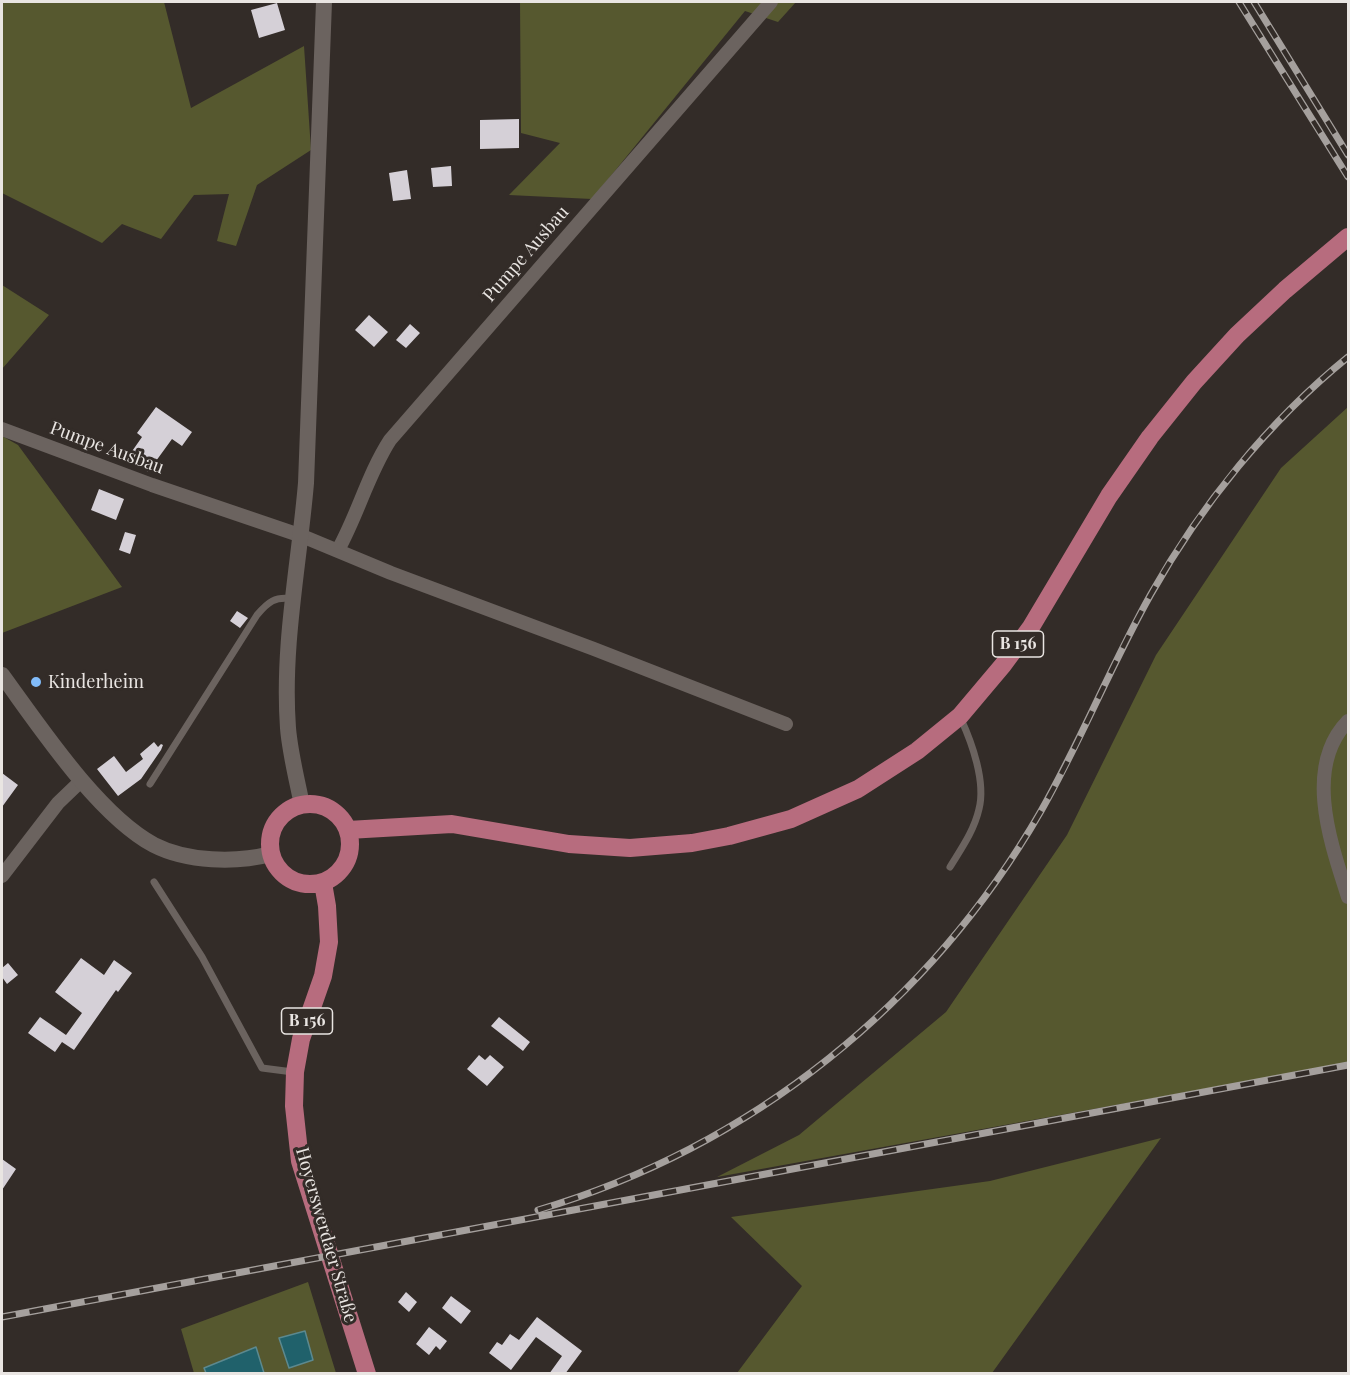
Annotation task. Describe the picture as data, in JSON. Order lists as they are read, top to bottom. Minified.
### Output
{"streets":{"main road":["B 156","Hoyerswerdaer Straße"],"street":["Pumpe Ausbau"]},"crossings":[["B 156","Hoyerswerdaer Straße"]],"places":["Kinderheim"]}
